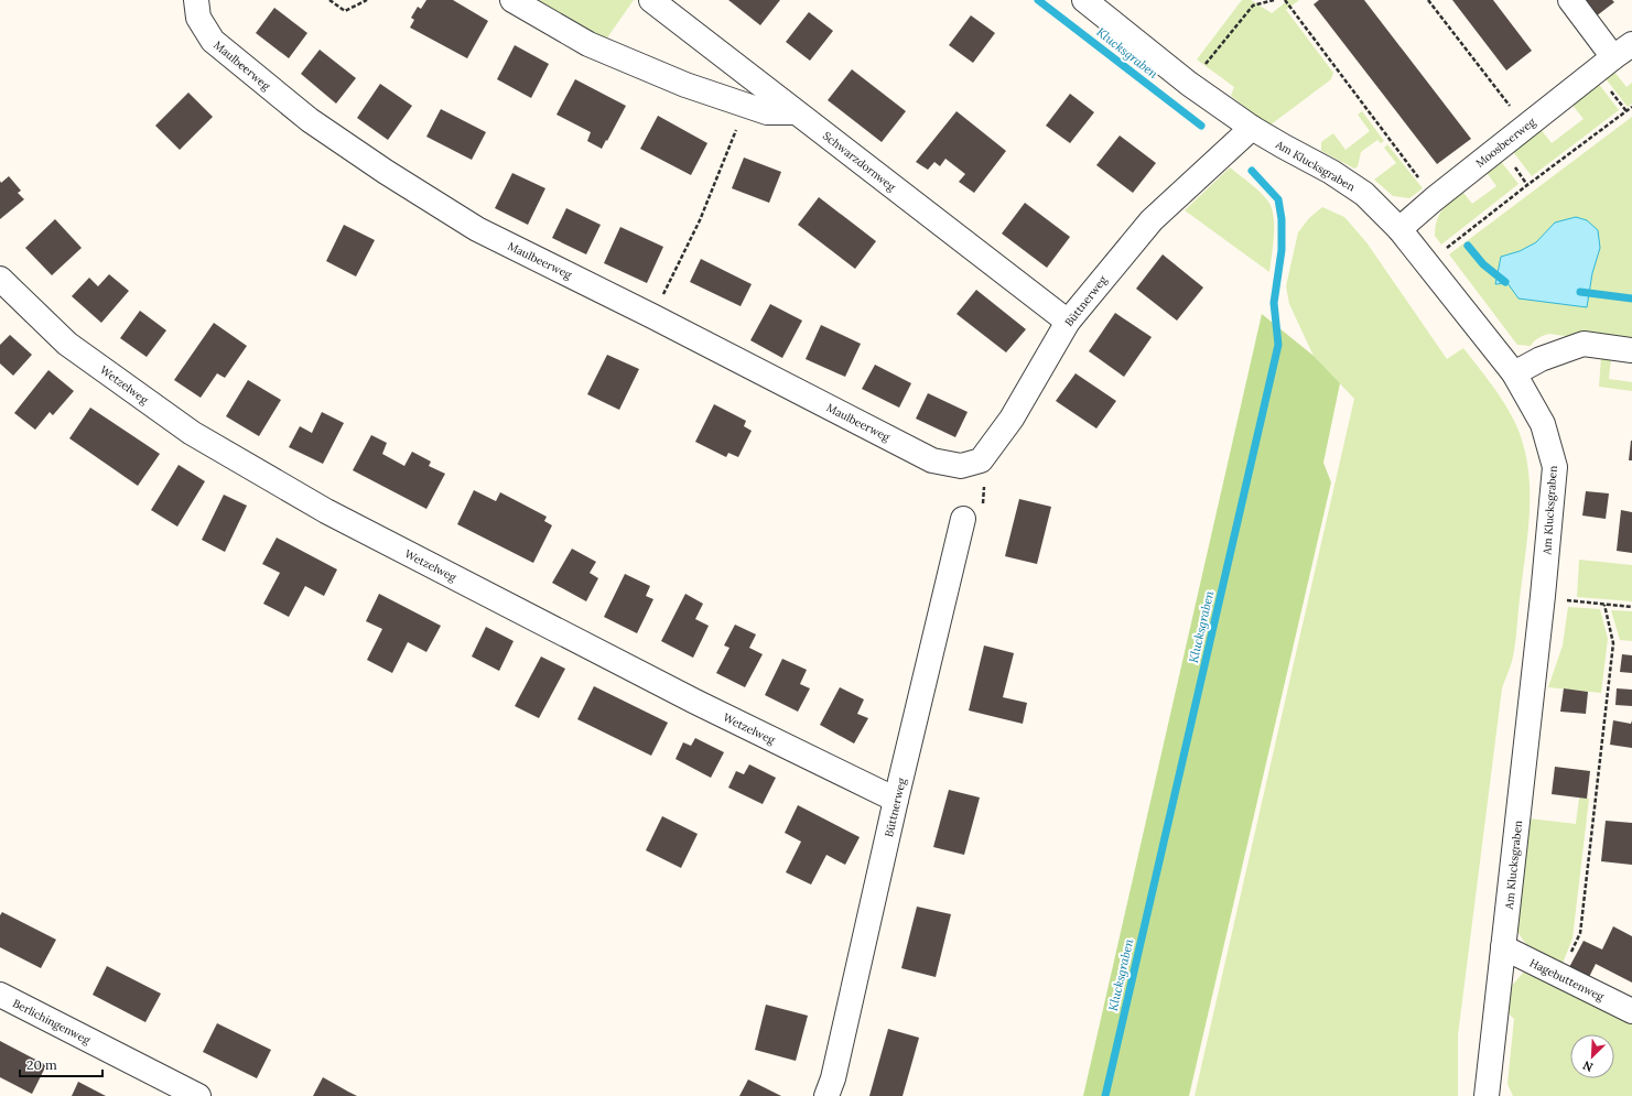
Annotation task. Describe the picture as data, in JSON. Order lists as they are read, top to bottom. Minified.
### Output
{"streets":{"street":["Maulbeerweg","Moosbeerweg","Schwarzdornweg","Am Klucksgraben","Büttnerweg","Wetzelweg","Hagebuttenweg","Berlichingenweg"]},"crossings":[["Maulbeerweg","Büttnerweg"],["Moosbeerweg","Am Klucksgraben"],["Schwarzdornweg","Büttnerweg"],["Am Klucksgraben","Büttnerweg"],["Am Klucksgraben","Hagebuttenweg"],["Büttnerweg","Wetzelweg"]],"water":["Klucksgraben"],"scale_bar":"20 m","north":"bottom left"}
